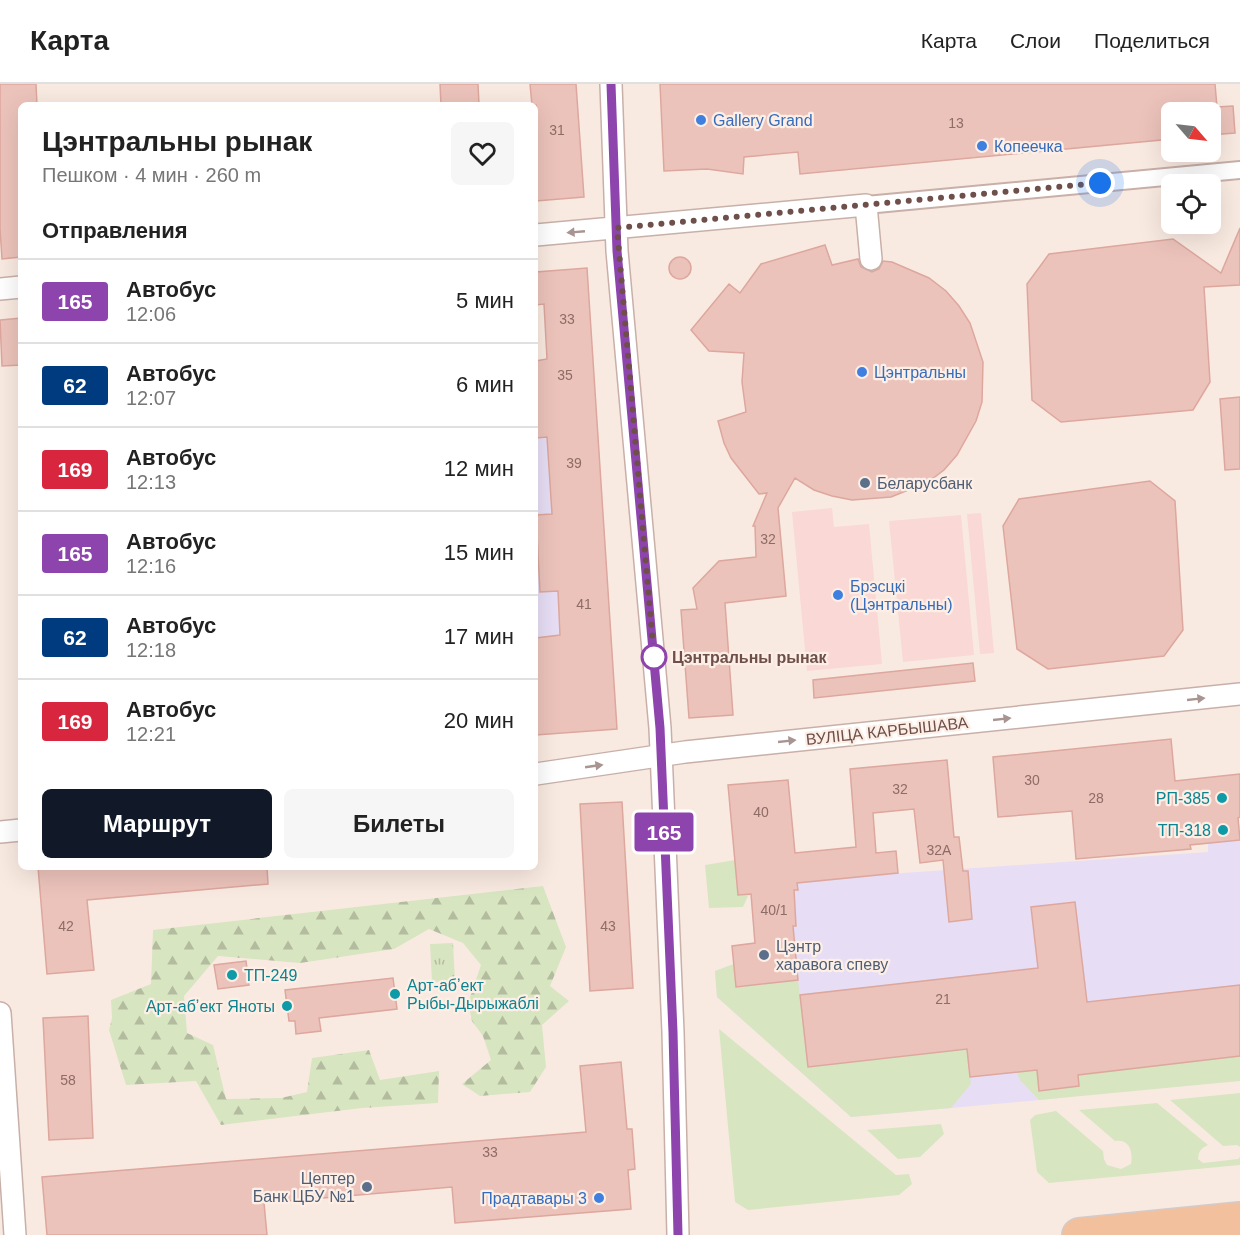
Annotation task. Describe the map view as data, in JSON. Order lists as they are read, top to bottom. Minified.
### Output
{"streets":{"street":["ВУЛІЦА КАРБЫШАВА"]},"one_way":["ВУЛІЦА КАРБЫШАВА"],"places":["Gallery Grand","Копеечка","Цэнтральны","Беларусбанк","Брэсцкі (Цэнтральны)","Цэнтральны рынак","РП-385","ТП-318","Цэнтр харавога спеву","ТП-249","Арт-абʼект Рыбы-Дырыжаблі","Арт-абʼект Яноты","Цептер Банк ЦБУ №1","Прадтавары 3"],"lines":["bus line 165"],"house_numbers":["13","31","33","35","39","32","41","30","32","28","40","32А","40/1","42","43","21","58","33"],"north":"bottom right","page":{"header":"Карта","nav":["Карта","Слои","Поделиться"],"on_map":"165","heading":[["Цэнтральны рынак","Пешком · 4 мин · 260 m"],"Отправления"],"list":[{"mark":"165","name":"Автобус","note":"12:06","value":"5 мин"},{"mark":"62","name":"Автобус","note":"12:07","value":"6 мин"},{"mark":"169","name":"Автобус","note":"12:13","value":"12 мин"},{"mark":"165","name":"Автобус","note":"12:16","value":"15 мин"},{"mark":"62","name":"Автобус","note":"12:18","value":"17 мин"},{"mark":"169","name":"Автобус","note":"12:21","value":"20 мин"}],"buttons":["Маршрут","Билеты"]}}
